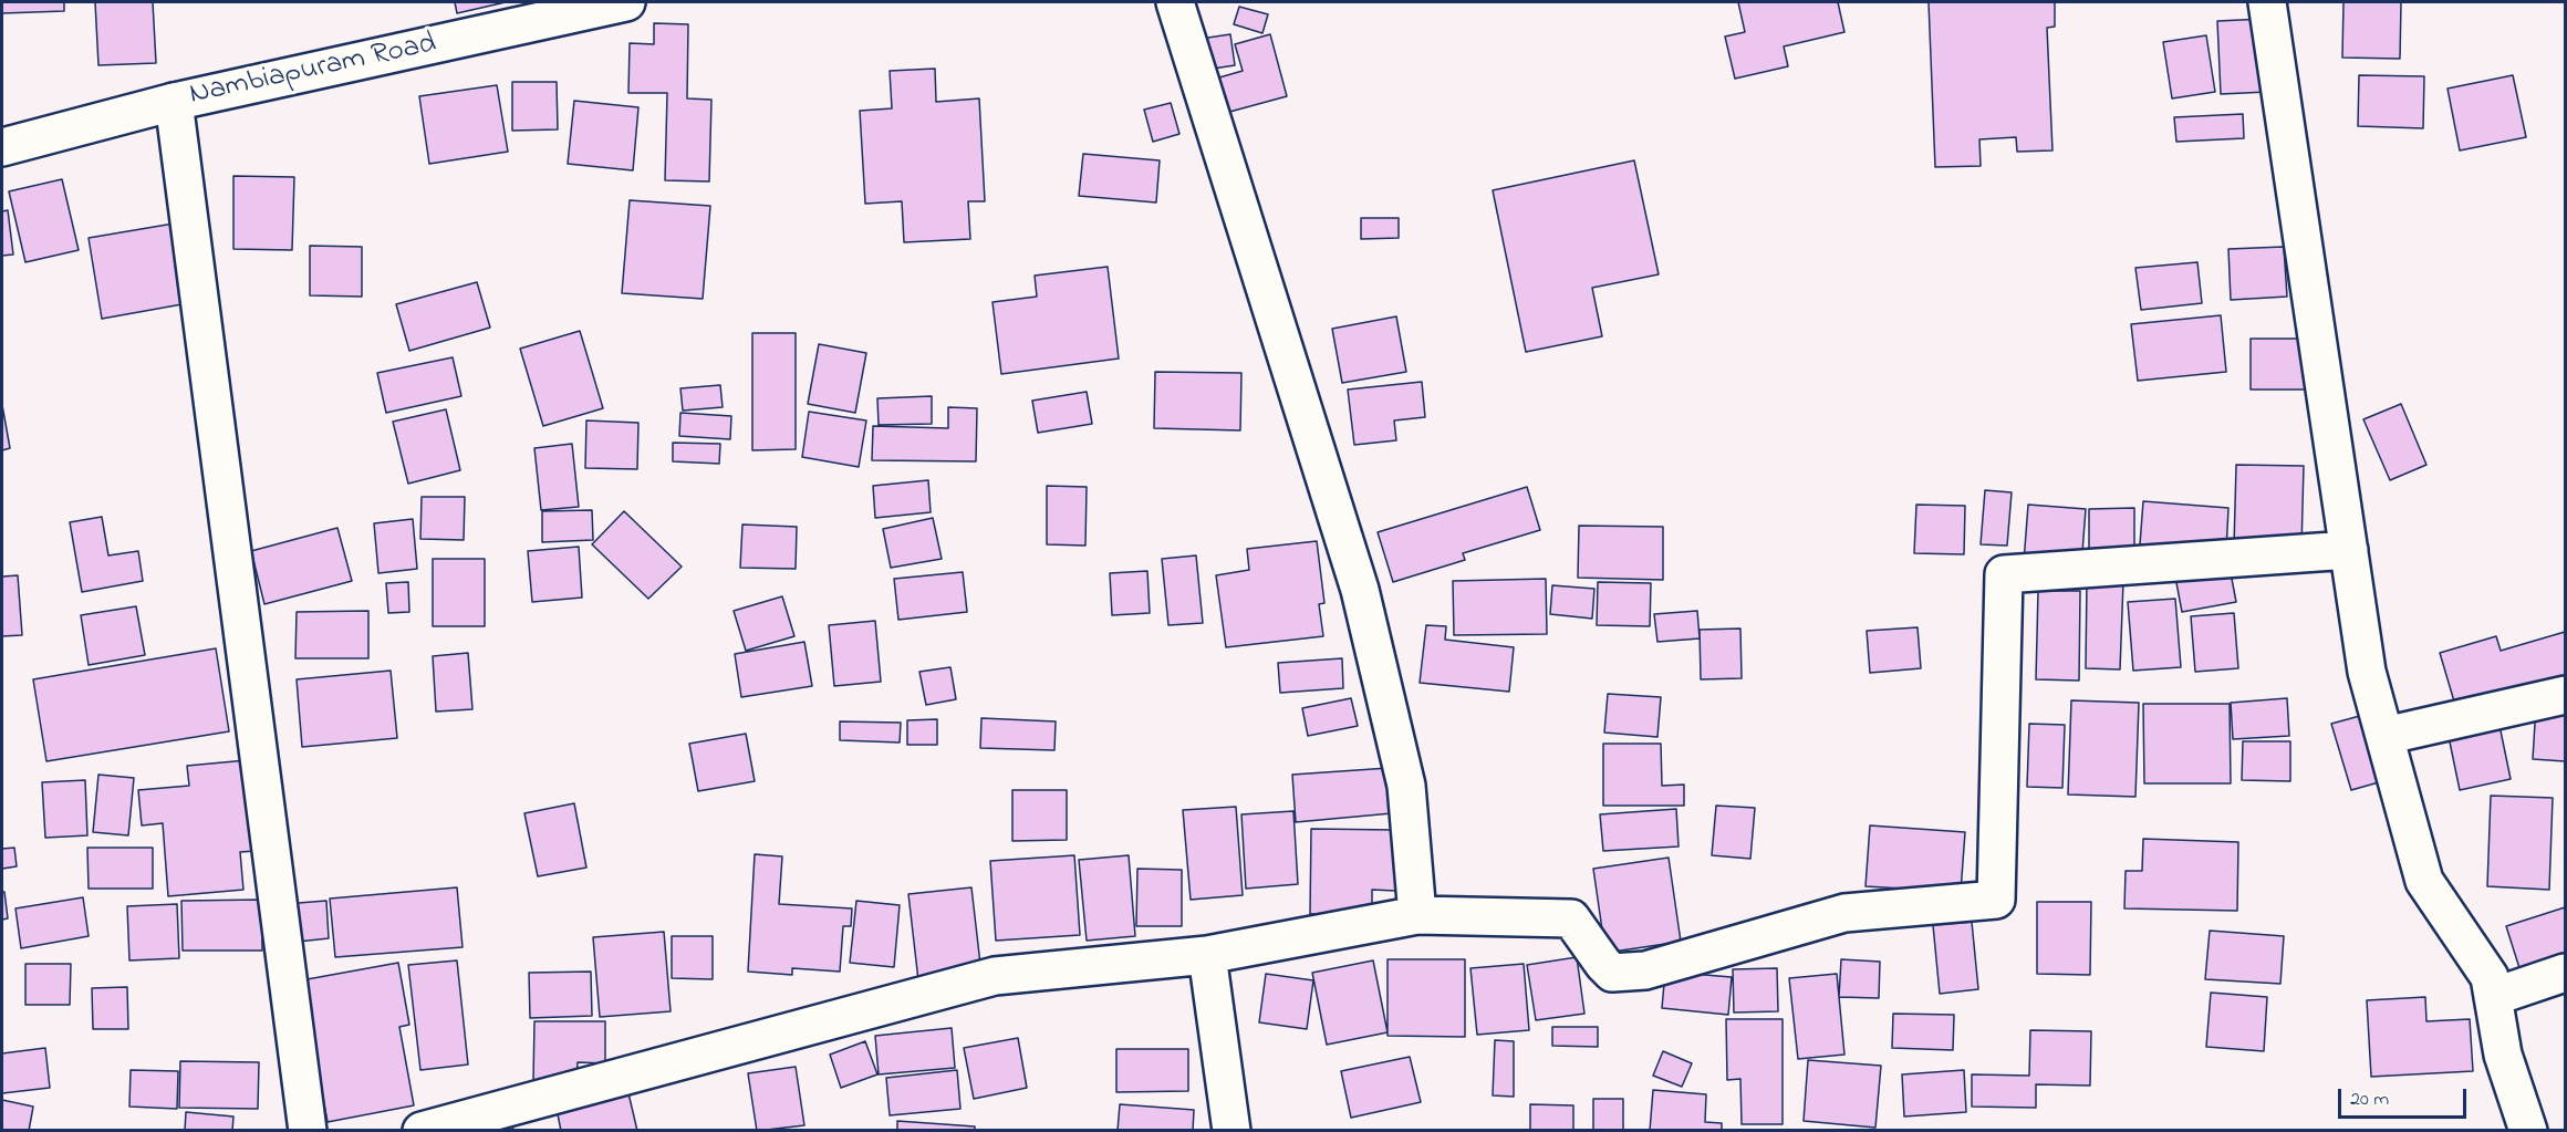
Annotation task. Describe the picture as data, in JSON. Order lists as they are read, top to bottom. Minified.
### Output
{"streets":{"street":["Nambiapuram Road"]},"scale_bar":"20 m"}
